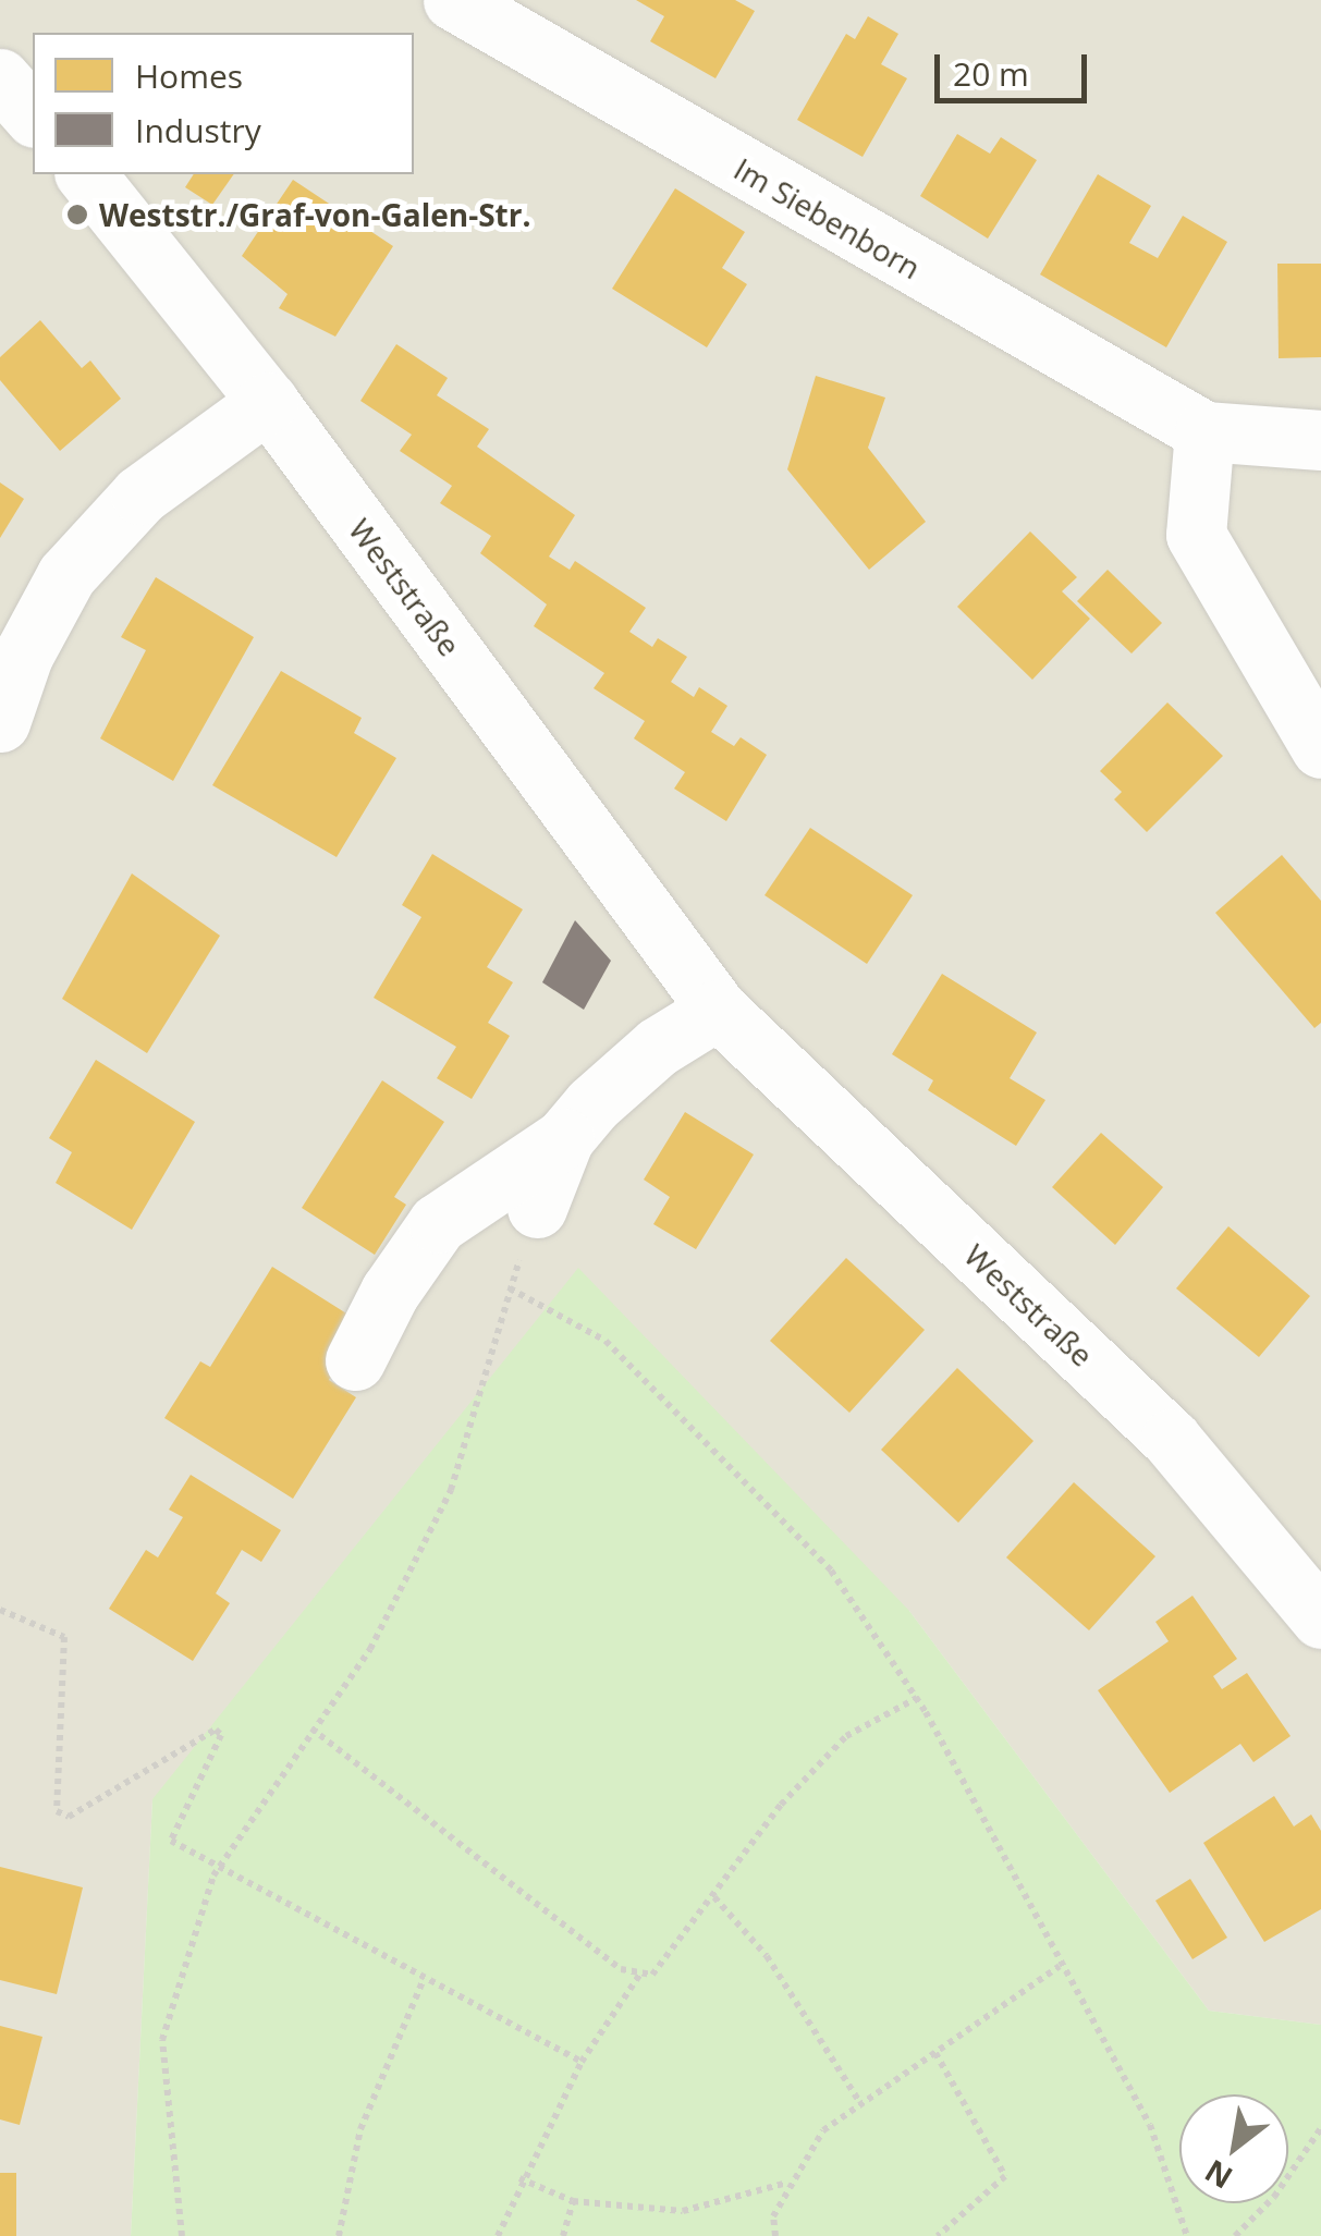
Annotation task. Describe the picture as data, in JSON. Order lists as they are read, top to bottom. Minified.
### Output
{"streets":{"street":["Im Siebenborn","Weststraße"]},"places":["Weststr./Graf-von-Galen-Str."],"legend":["Homes","Industry"],"scale_bar":"20 m","north":"bottom left"}
